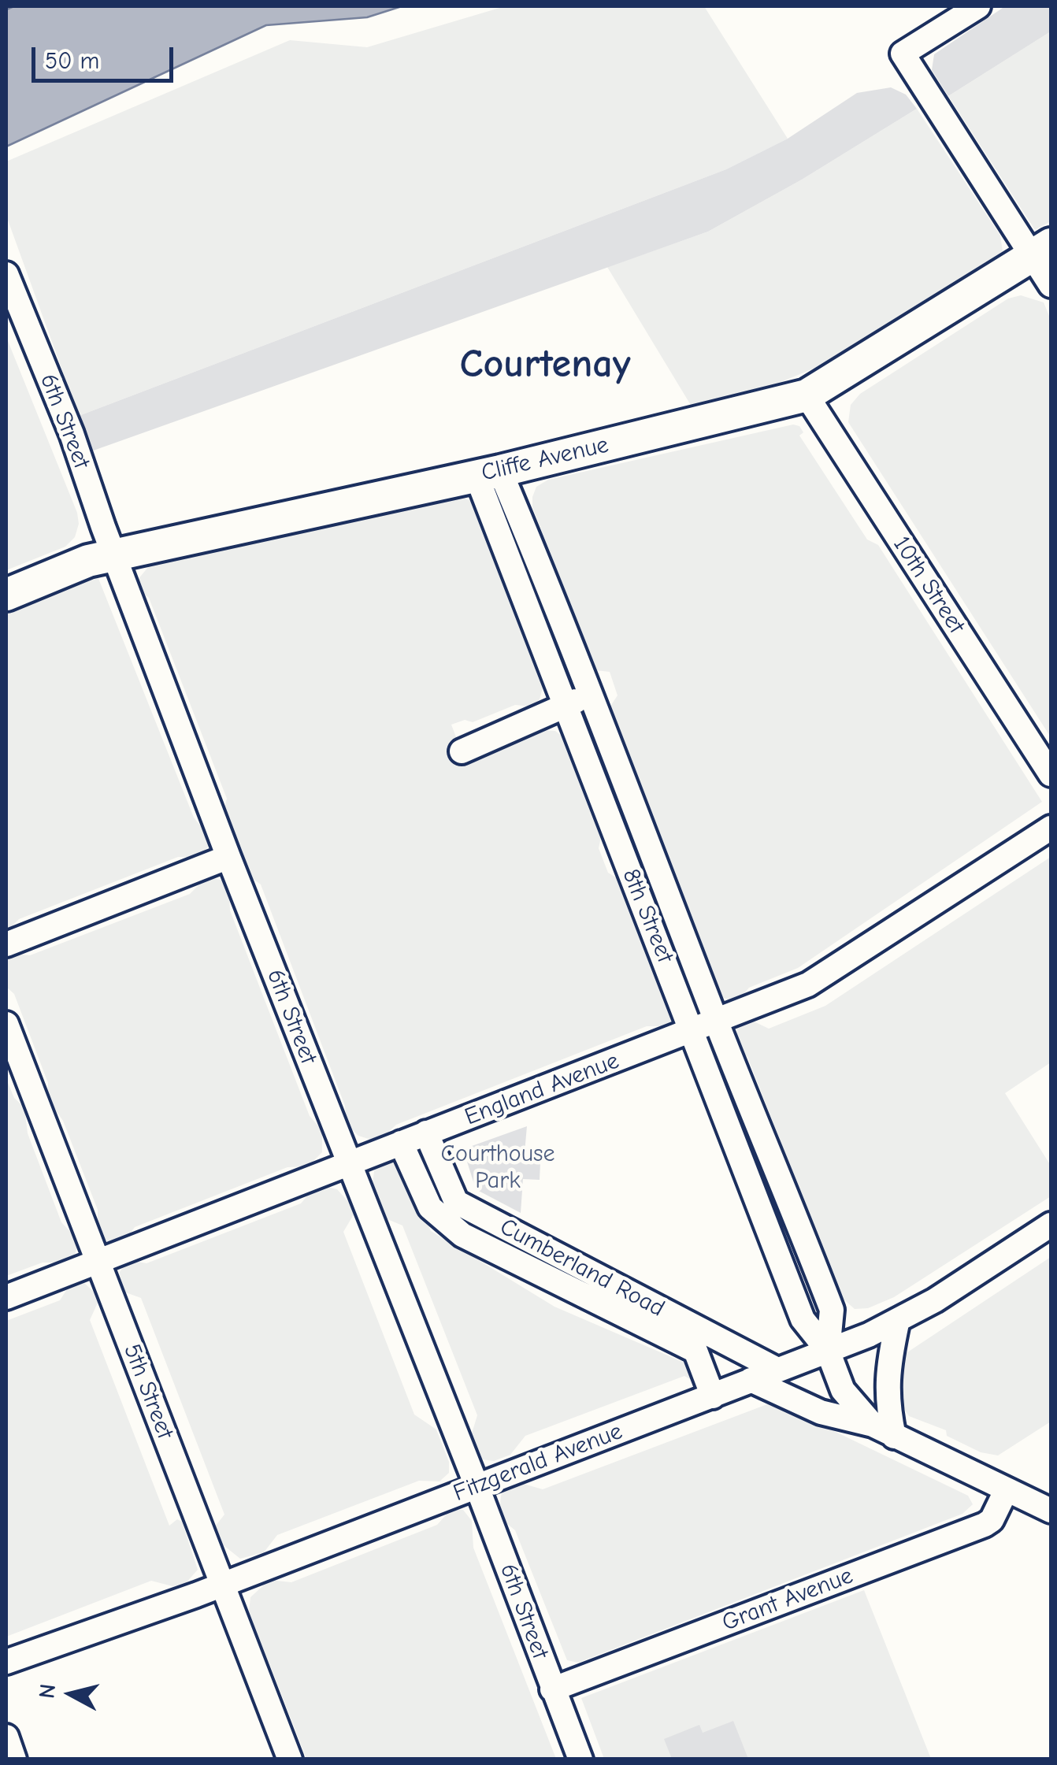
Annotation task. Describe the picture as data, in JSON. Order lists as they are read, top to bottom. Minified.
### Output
{"streets":{"main road":["Cliffe Avenue"],"street":["6th Street","10th Street","8th Street","England Avenue","Cumberland Road","5th Street","Fitzgerald Avenue","Grant Avenue"]},"crossings":[["6th Street","Cliffe Avenue"],["6th Street","England Avenue"],["6th Street","Fitzgerald Avenue"],["6th Street","Grant Avenue"],["Cliffe Avenue","10th Street"],["Cliffe Avenue","8th Street"],["8th Street","England Avenue"],["8th Street","Fitzgerald Avenue"],["England Avenue","Cumberland Road"],["England Avenue","5th Street"],["Cumberland Road","Fitzgerald Avenue"],["5th Street","Fitzgerald Avenue"]],"districts":["Courtenay"],"parks":["Courthouse Park"],"scale_bar":"50 m","north":"left"}
